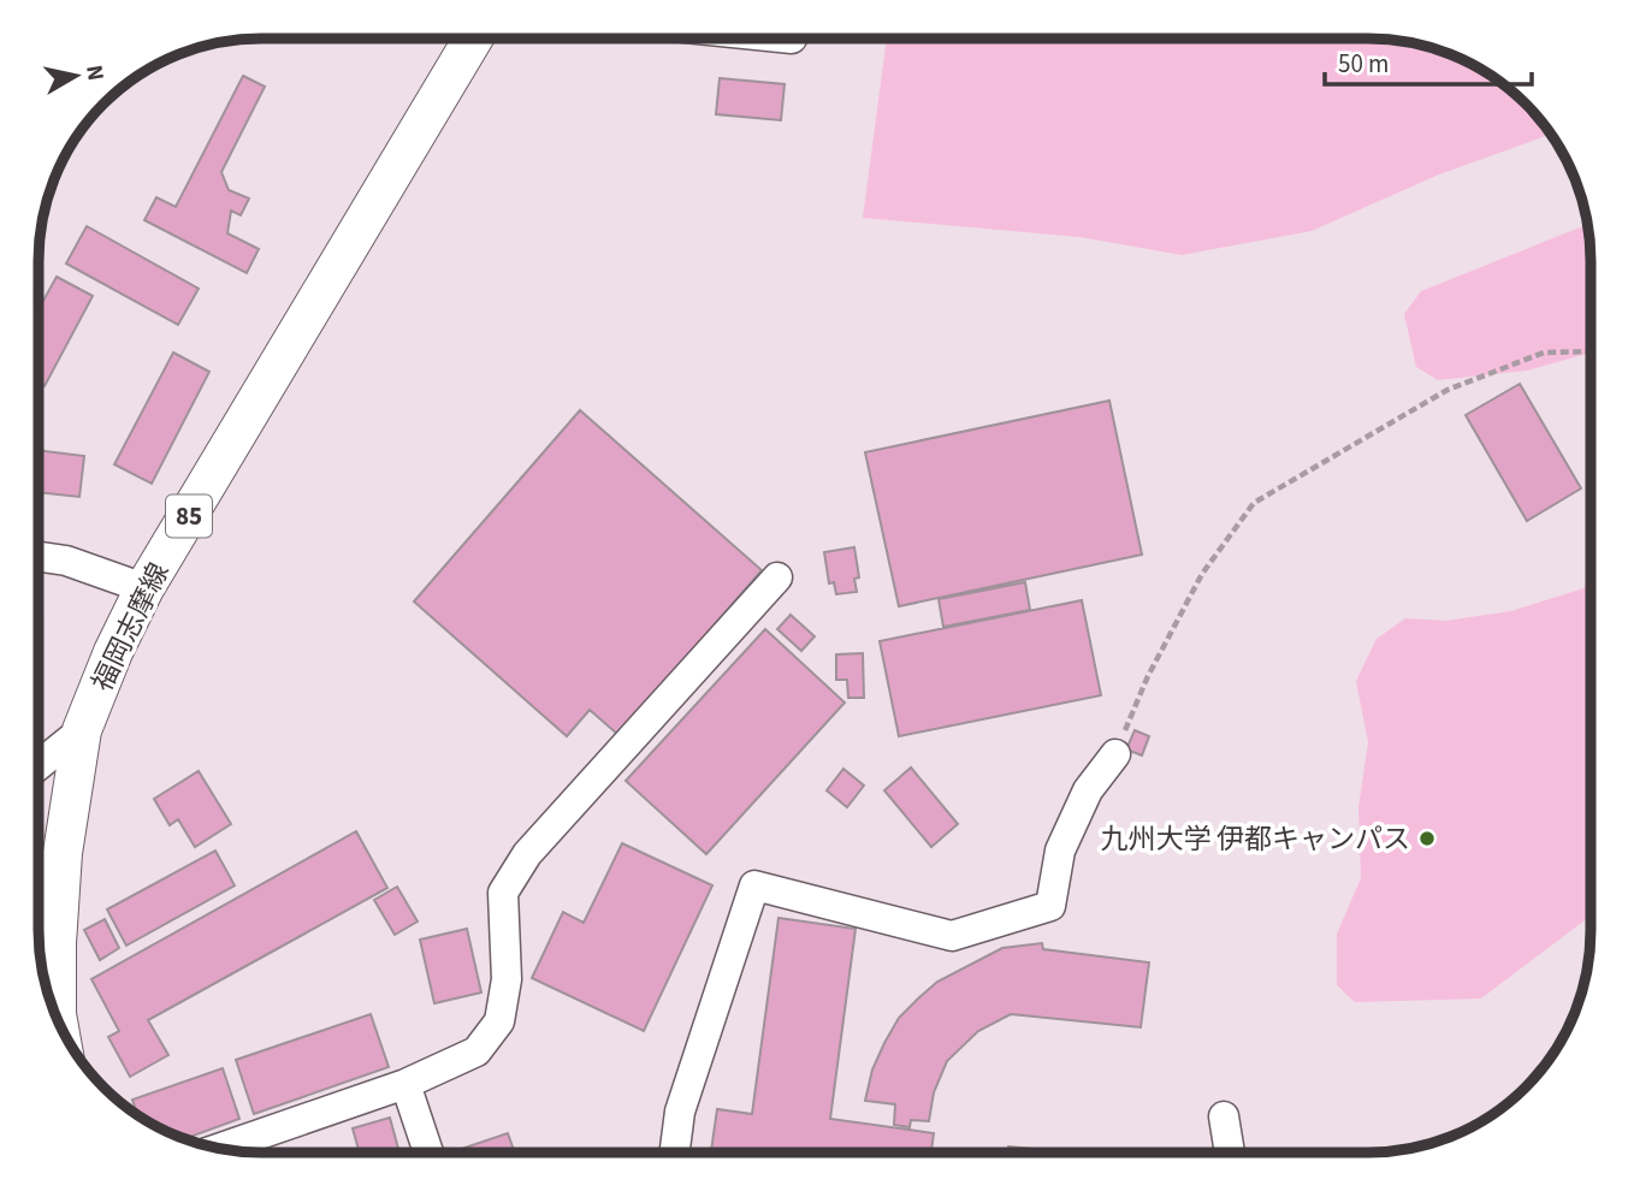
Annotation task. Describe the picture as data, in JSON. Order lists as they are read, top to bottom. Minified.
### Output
{"streets":{"main road":["85","福岡志摩線"]},"places":["九州大学 伊都キャンパス"],"scale_bar":"50 m","north":"right"}
